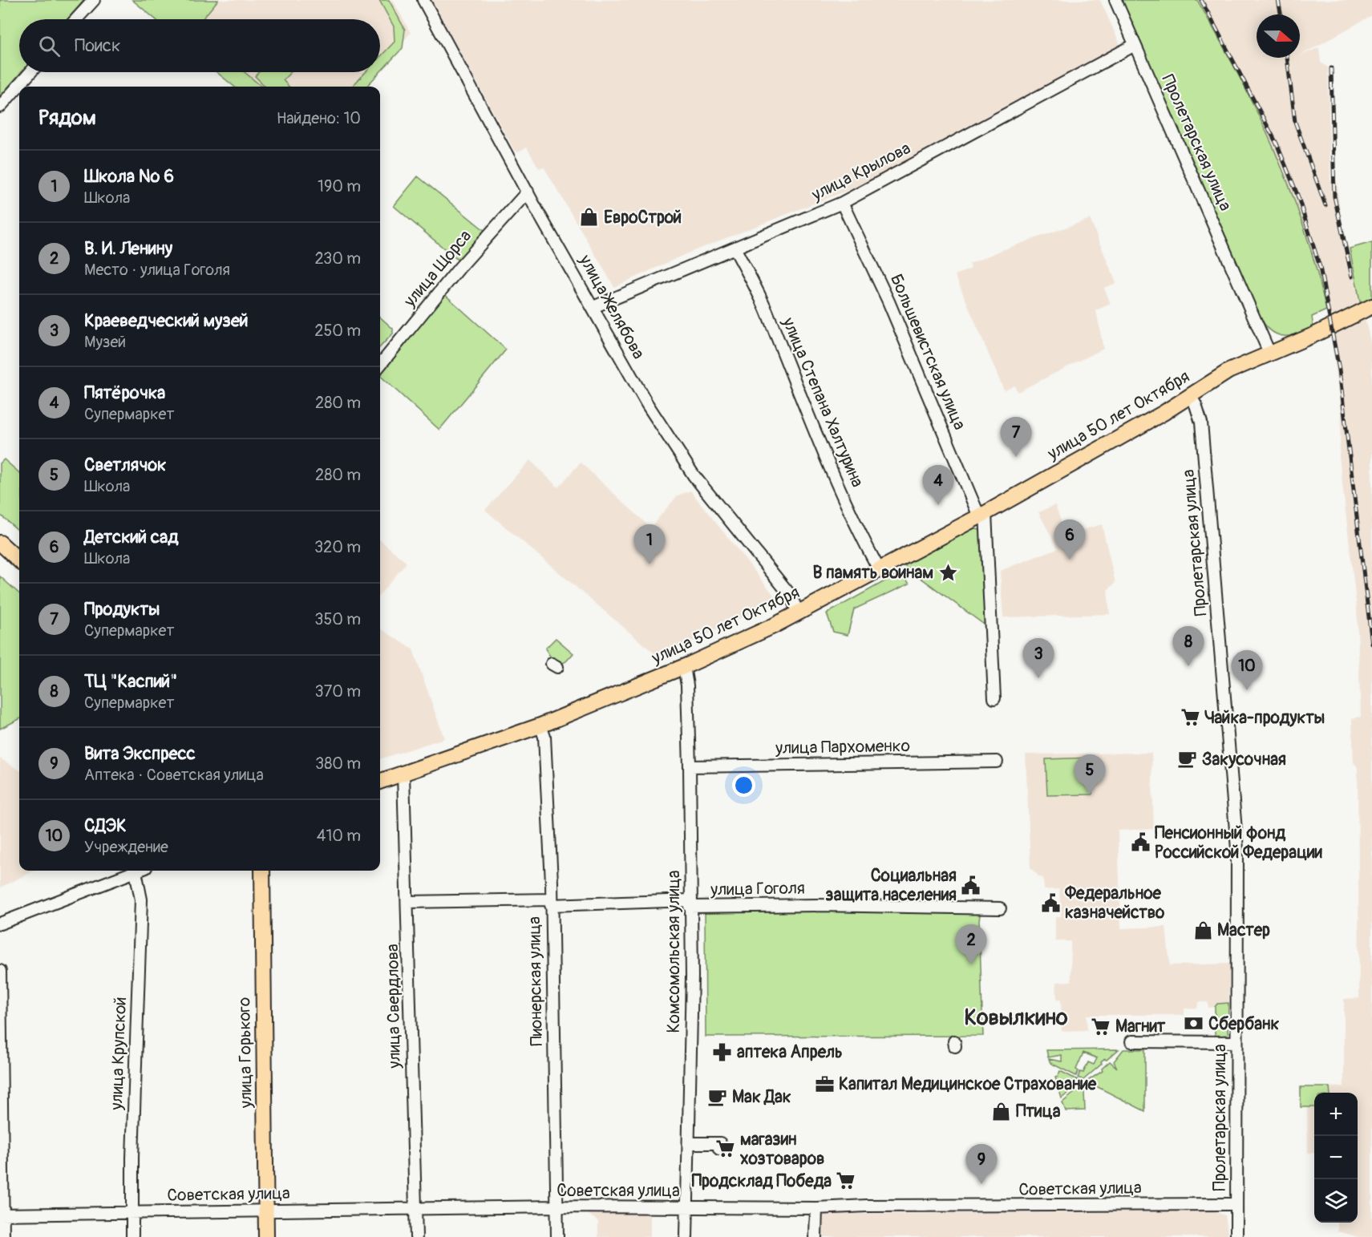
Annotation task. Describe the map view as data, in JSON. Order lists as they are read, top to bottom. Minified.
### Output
{"streets":{"main road":["улица 50 лет Октября","улица Горького"],"street":["Пролетарская улица","улица Крылова","улица Щорса","улица Желябова","Большевистская улица","улица Степана Халтурина","улица Пархоменко","улица Гоголя","Комсомольская улица","Пионерская улица","улица Свердлова","улица Крупской","Советская улица"]},"crossings":[["Пролетарская улица","улица Крылова"],["Пролетарская улица","улица 50 лет Октября"],["Пролетарская улица","Советская улица"],["улица Крылова","улица Желябова"],["улица Крылова","Большевистская улица"],["улица Крылова","улица Степана Халтурина"],["улица Щорса","улица Желябова"],["улица Желябова","улица 50 лет Октября"],["Большевистская улица","улица 50 лет Октября"],["улица Степана Халтурина","улица 50 лет Октября"],["улица 50 лет Октября","Комсомольская улица"],["улица 50 лет Октября","Пионерская улица"],["улица 50 лет Октября","улица Свердлова"],["улица Пархоменко","Комсомольская улица"],["улица Гоголя","Комсомольская улица"],["улица Гоголя","Пионерская улица"],["улица Гоголя","улица Свердлова"],["Комсомольская улица","Советская улица"],["Пионерская улица","Советская улица"],["улица Свердлова","Советская улица"],["улица Горького","Советская улица"],["улица Крупской","Советская улица"]],"districts":["Ковылкино"],"places":{"shop":["ЕвроСтрой","Мастер","Птица"],"place":["В память воинам"],"supermarket":["Чайка-продукты","Магнит","магазин хозтоваров","Продсклад Победа"],"cafe":["Закусочная","Мак Дак"],"public building":["Пенсионный фонд Российской Федерации","Социальная защита населения","Федеральное казначейство"],"bank":["Сбербанк"],"pharmacy":["аптека Апрель"],"office":["Капитал Медицинское Страхование"]},"north":"right","page":{"search":"Поиск","heading":["Рядом","Найдено: 10"],"list":[{"mark":"1","name":"Школа № 6","note":"Школа","value":"190 m"},{"mark":"2","name":"В. И. Ленину","note":"Место · улица Гоголя","value":"230 m"},{"mark":"3","name":"Краеведческий музей","note":"Музей","value":"250 m"},{"mark":"4","name":"Пятёрочка","note":"Супермаркет","value":"280 m"},{"mark":"5","name":"Светлячок","note":"Школа","value":"280 m"},{"mark":"6","name":"Детский сад","note":"Школа","value":"320 m"},{"mark":"7","name":"Продукты","note":"Супермаркет","value":"350 m"},{"mark":"8","name":"ТЦ \"Каспий\"","note":"Супермаркет","value":"370 m"},{"mark":"9","name":"Вита Экспресс","note":"Аптека · Советская улица","value":"380 m"},{"mark":"10","name":"СДЭК","note":"Учреждение","value":"410 m"}],"pins":["7","4","6","1","8","3","10","5","2","9"],"map_buttons":["+","−"]}}
